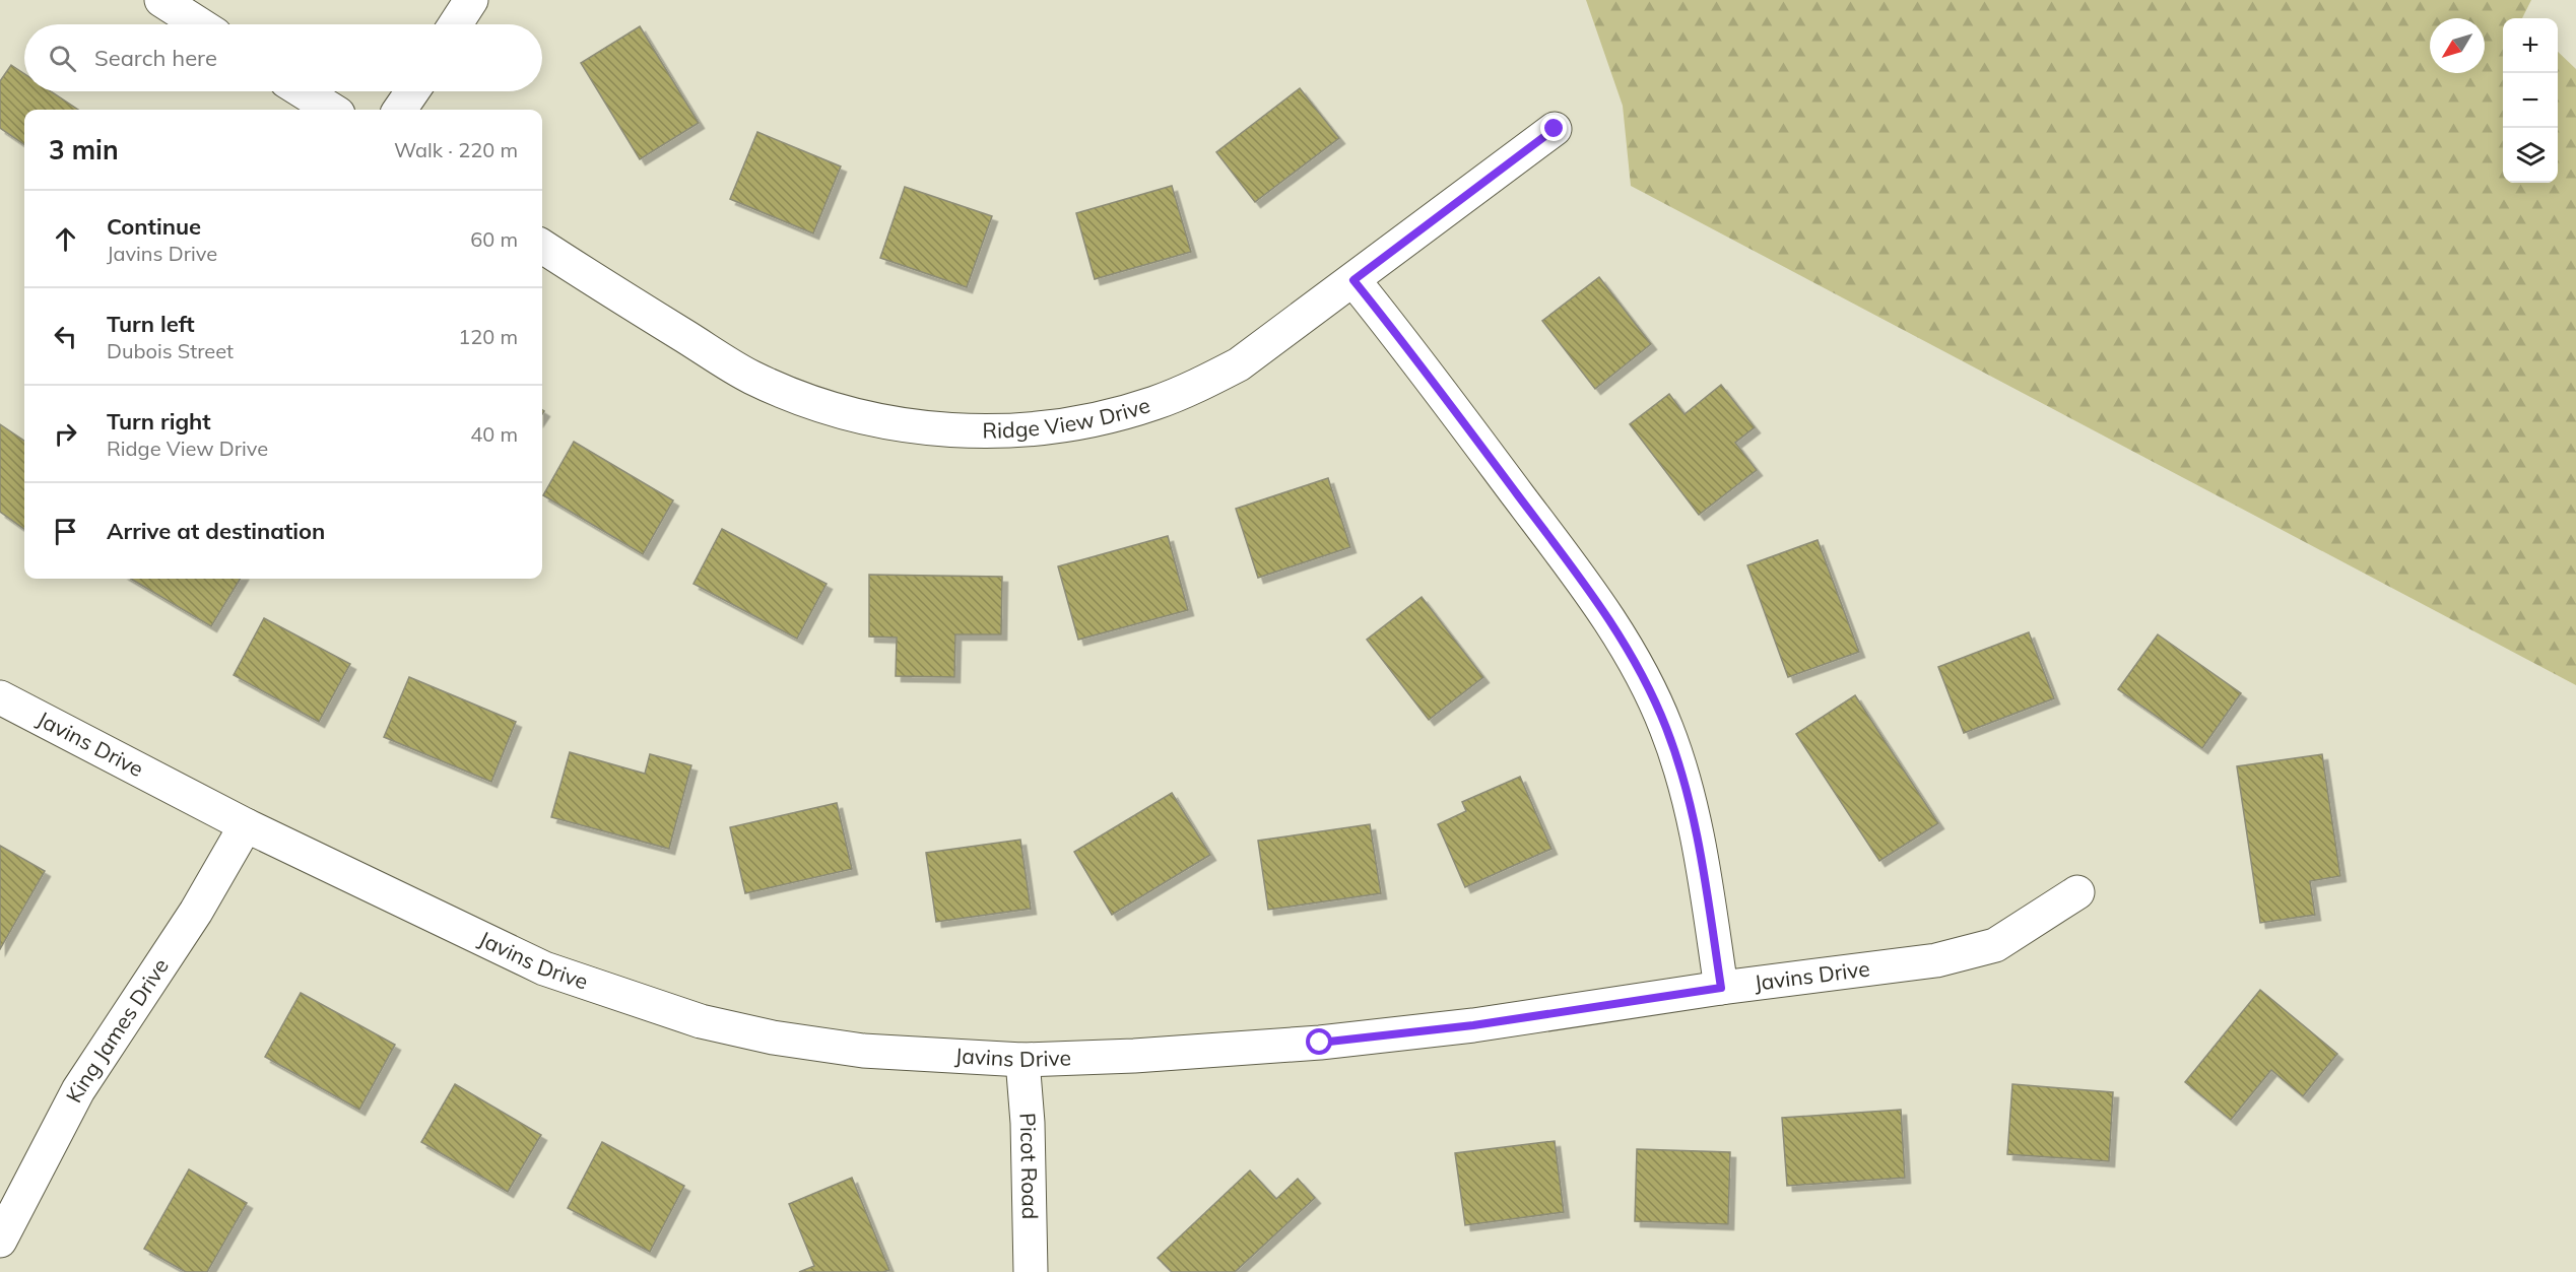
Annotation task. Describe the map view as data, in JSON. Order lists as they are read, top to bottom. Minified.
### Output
{"streets":{"street":["Ridge View Drive","Javins Drive","King James Drive","Picot Road"]},"crossings":[["Javins Drive","King James Drive"],["Javins Drive","Picot Road"]],"north":"bottom left","page":{"map_buttons":["+","−"],"search":"Search here","heading":["3 min","Walk · 220 m"],"list":[["Continue","Javins Drive","60 m"],["Turn left","Dubois Street","120 m"],["Turn right","Ridge View Drive","40 m"],"Arrive at destination"]}}
